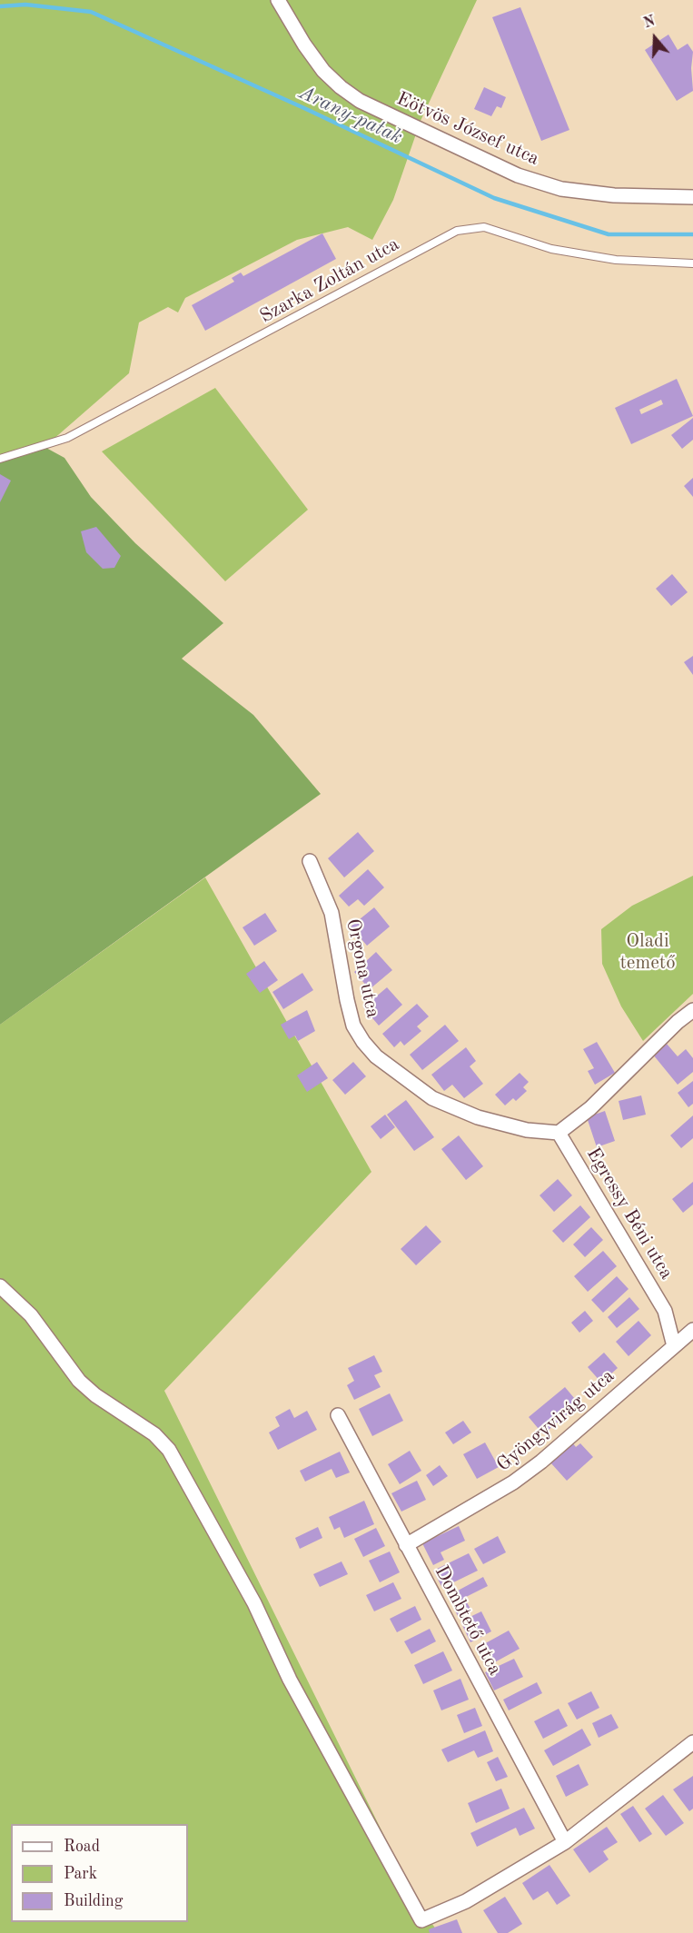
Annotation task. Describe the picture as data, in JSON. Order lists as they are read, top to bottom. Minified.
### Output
{"streets":{"street":["Eötvös József utca","Orgona utca","Egressy Béni utca","Gyöngyvirág utca","Dombtető utca"],"lane":["Szarka Zoltán utca"]},"crossings":[["Orgona utca","Egressy Béni utca"],["Egressy Béni utca","Gyöngyvirág utca"],["Gyöngyvirág utca","Dombtető utca"]],"water":["Arany-patak"],"parks":["Oladi temető"],"legend":["Road","Park","Building"],"north":"top"}
